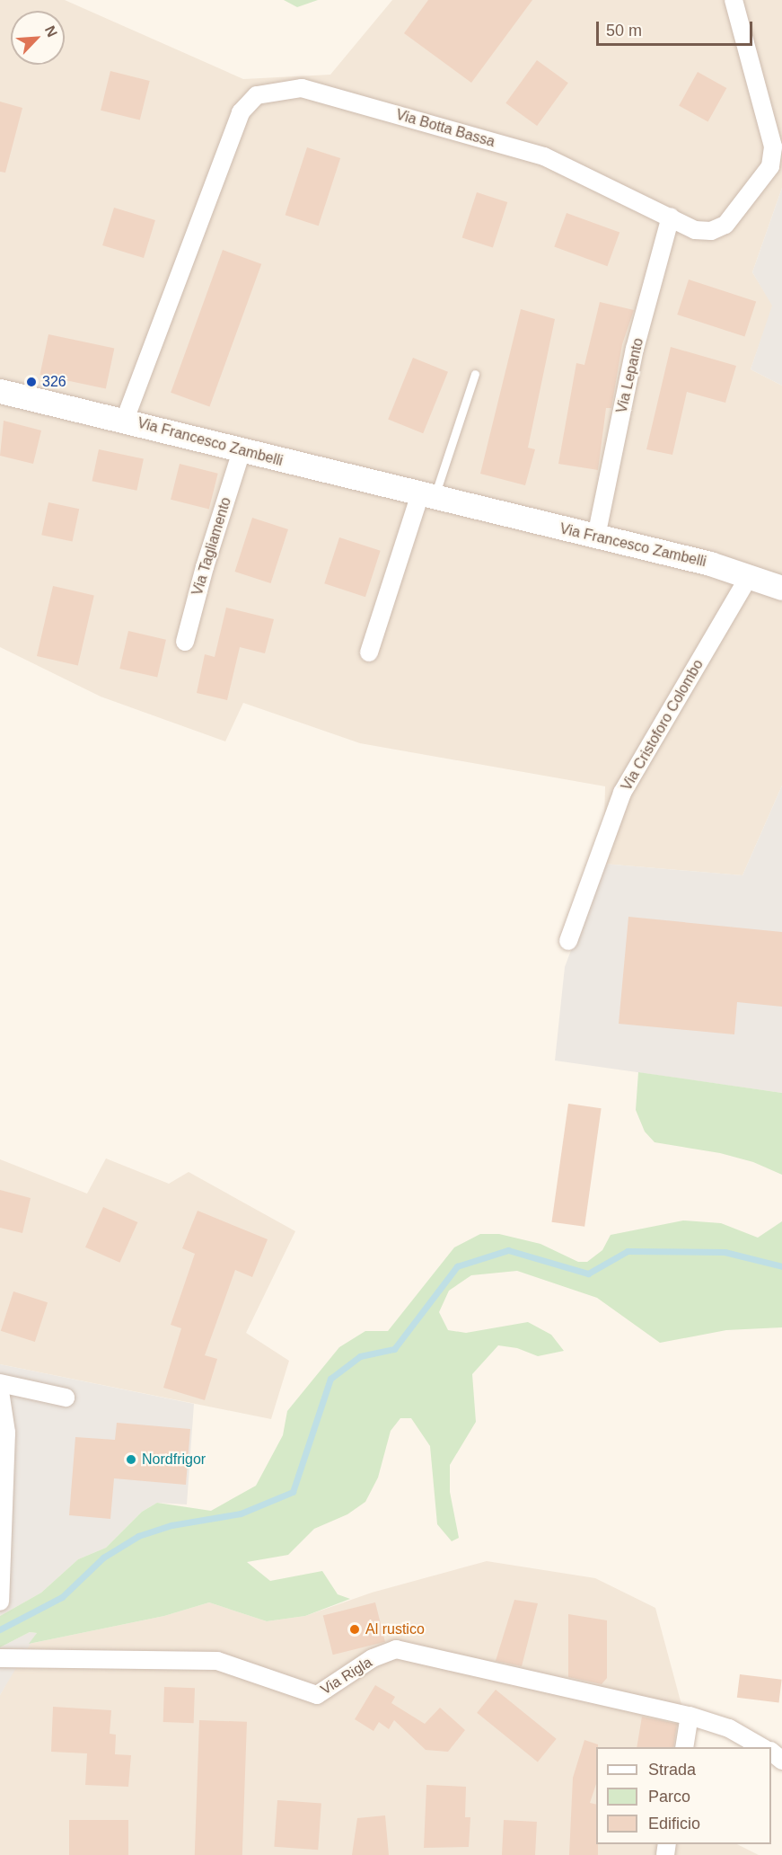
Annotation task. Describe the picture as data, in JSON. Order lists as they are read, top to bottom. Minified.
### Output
{"streets":{"main road":["Via Francesco Zambelli"],"street":["Via Botta Bassa","Via Lepanto","Via Tagliamento","Via Cristoforo Colombo","Via Rigla"]},"crossings":[["Via Botta Bassa","Via Lepanto"],["Via Botta Bassa","Via Francesco Zambelli"],["Via Lepanto","Via Francesco Zambelli"],["Via Francesco Zambelli","Via Tagliamento"],["Via Francesco Zambelli","Via Cristoforo Colombo"]],"places":["326","Nordfrigor","Al rustico"],"legend":["Strada","Parco","Edificio"],"scale_bar":"50 m","north":"top right"}
